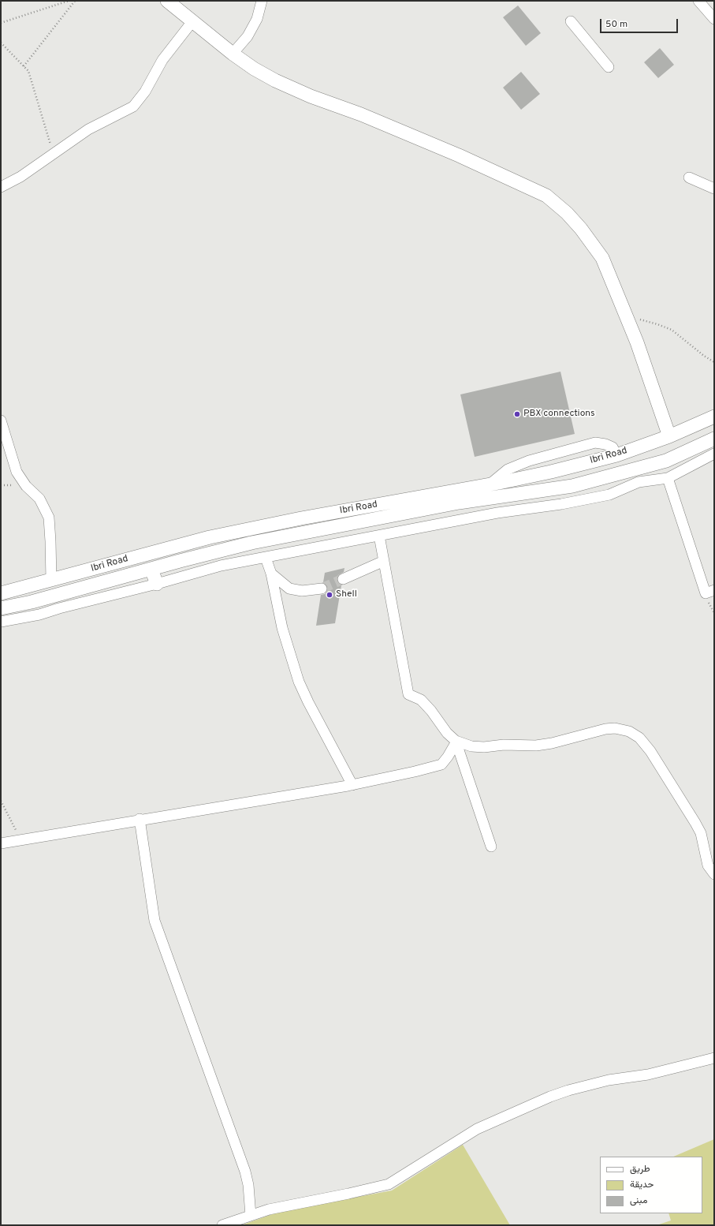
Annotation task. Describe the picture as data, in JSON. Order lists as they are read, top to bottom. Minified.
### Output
{"streets":{"main road":["Ibri Road"]},"places":["PBX connections","Shell"],"legend":["طريق","حديقة","مبنى"],"scale_bar":"50 m"}
